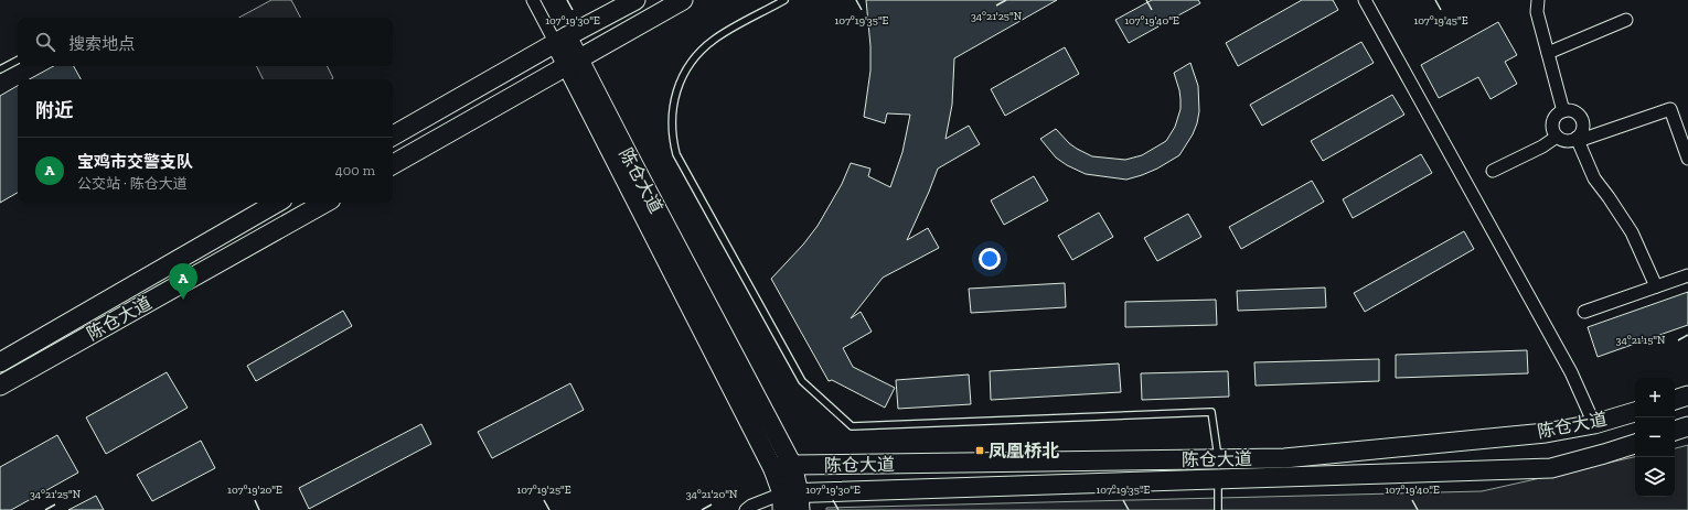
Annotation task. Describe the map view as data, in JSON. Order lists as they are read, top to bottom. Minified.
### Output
{"streets":{"main road":["陈仓大道"]},"places":{"transit":["凤凰桥北"]},"page":{"search":"搜索地点","heading":"附近","list":[{"mark":"A","name":"宝鸡市交警支队","note":"公交站 · 陈仓大道","value":"400 m"}],"pins":"A","map_buttons":["+","−"]},"coordinates":["34°21'25\"N","107°19'30\"E","107°19'35\"E","107°19'40\"E","107°19'45\"E","34°21'15\"N","107°19'20\"E","107°19'25\"E","34°21'20\"N"]}
